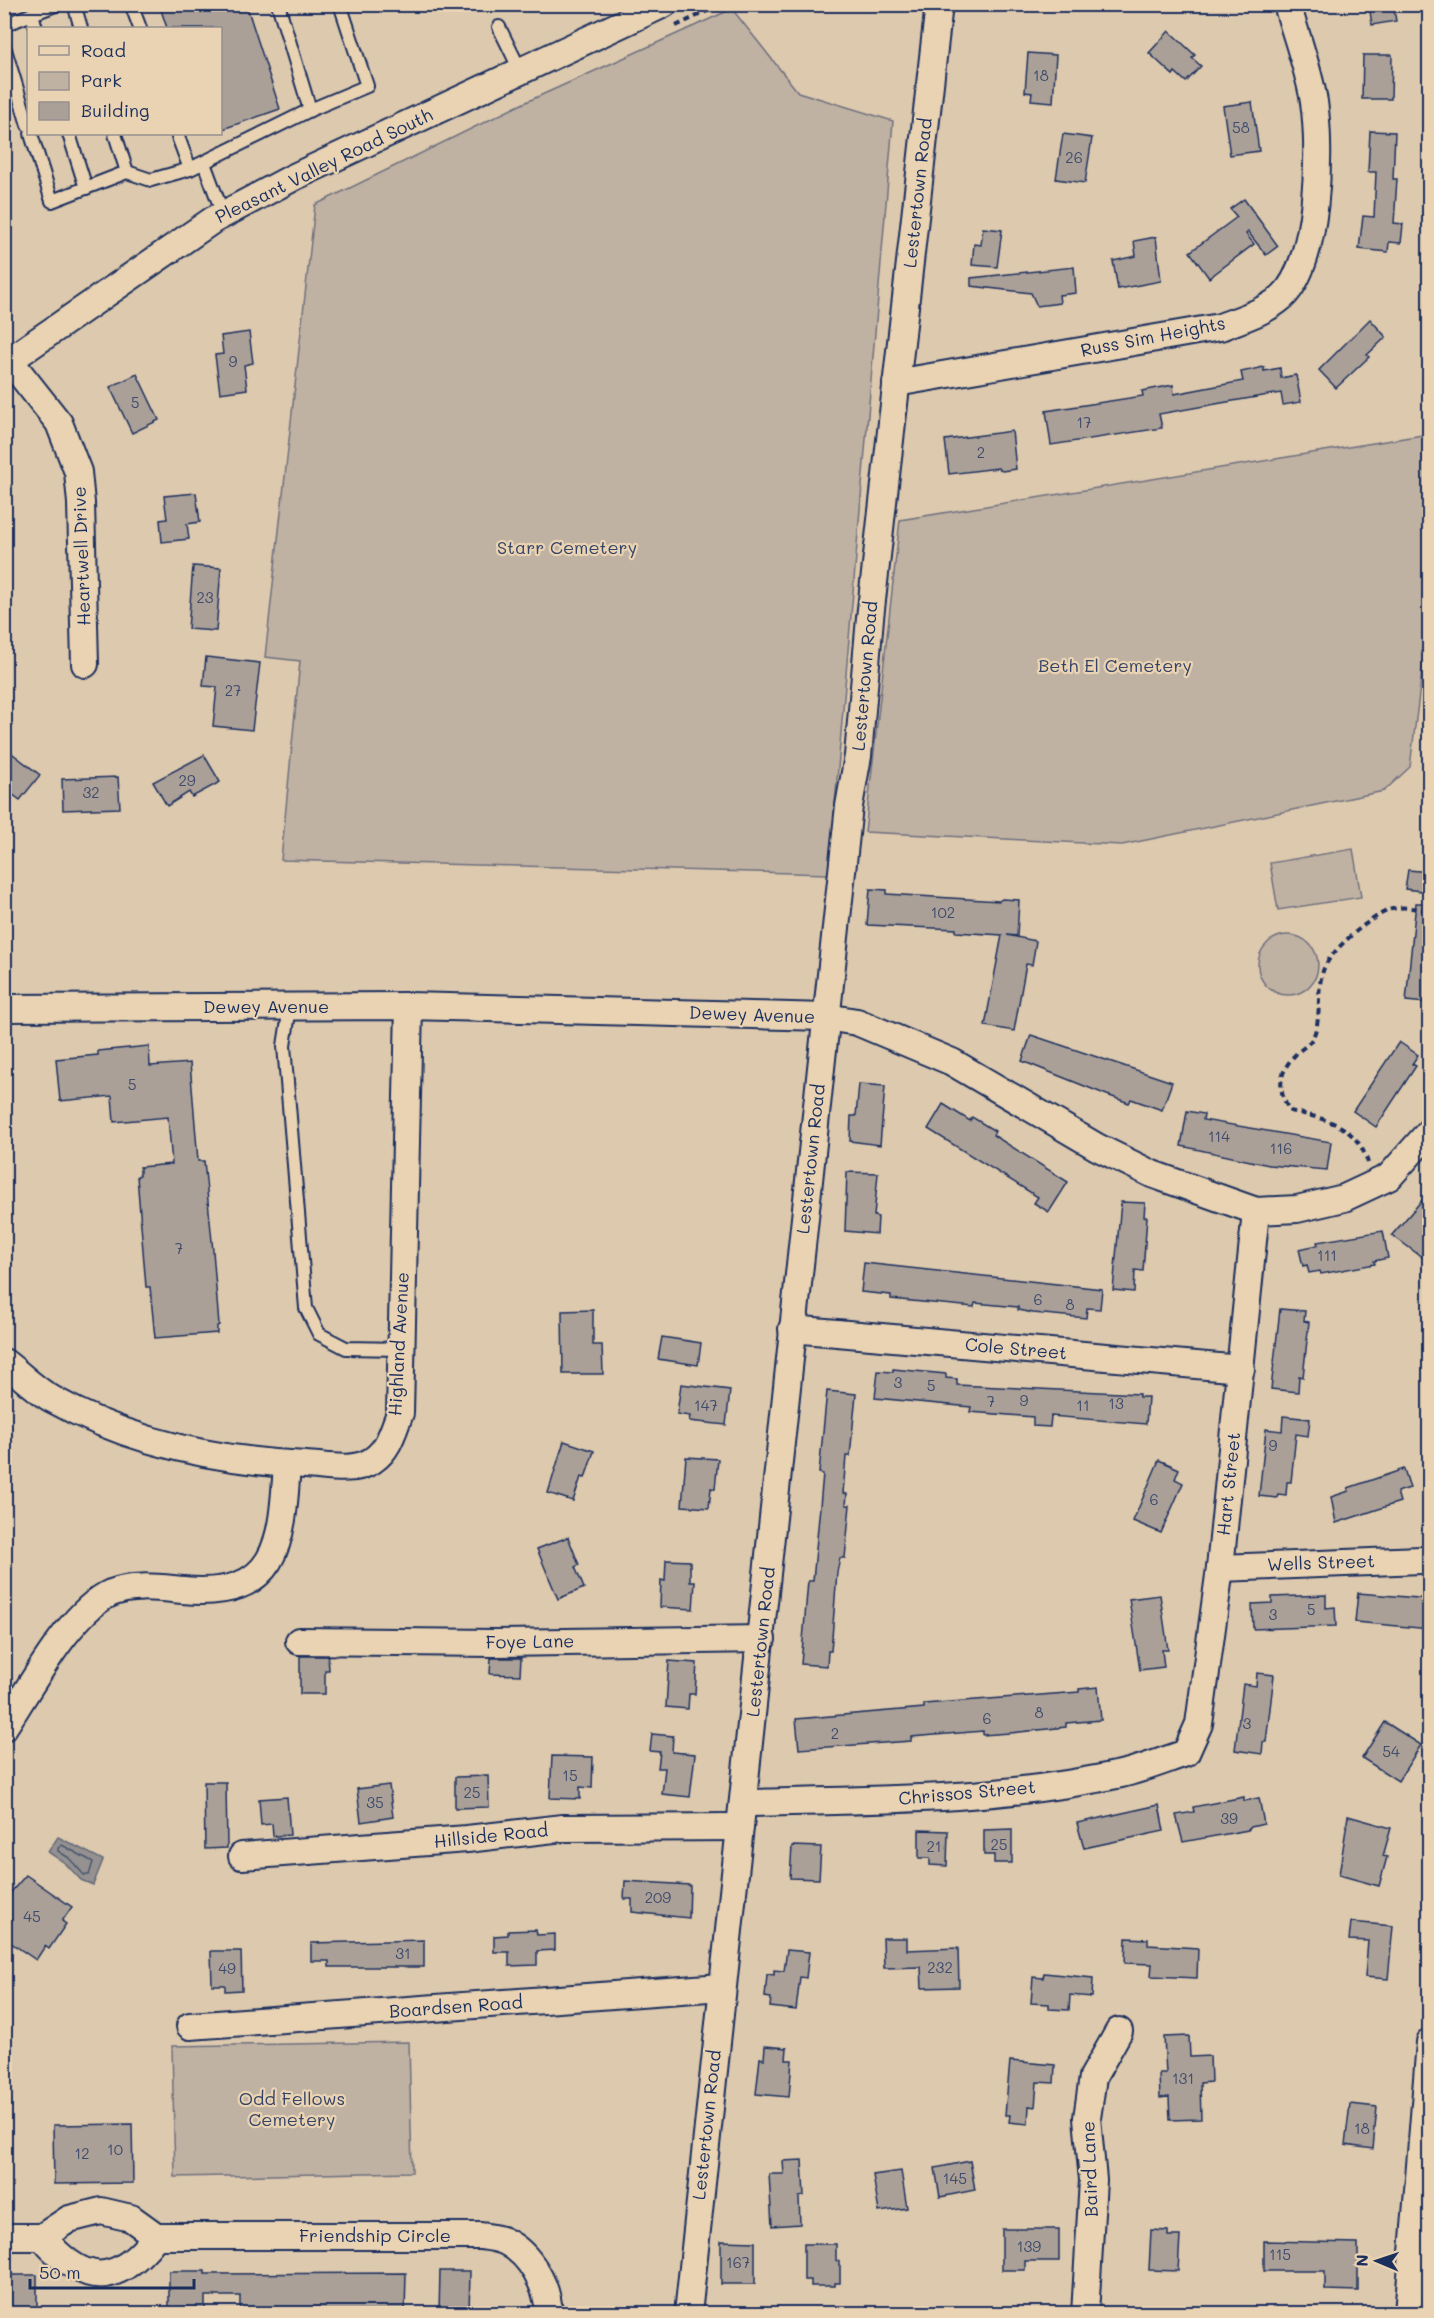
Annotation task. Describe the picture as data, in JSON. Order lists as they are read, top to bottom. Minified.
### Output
{"streets":{"street":["Pleasant Valley Road South","Lestertown Road","Russ Sim Heights","Heartwell Drive","Dewey Avenue","Highland Avenue","Cole Street","Hart Street","Wells Street","Foye Lane","Chrissos Street","Hillside Road","Boardsen Road","Baird Lane","Friendship Circle"]},"crossings":[["Pleasant Valley Road South","Heartwell Drive"],["Lestertown Road","Russ Sim Heights"],["Lestertown Road","Dewey Avenue"],["Lestertown Road","Cole Street"],["Lestertown Road","Foye Lane"],["Lestertown Road","Chrissos Street"],["Lestertown Road","Hillside Road"],["Lestertown Road","Boardsen Road"],["Dewey Avenue","Highland Avenue"],["Dewey Avenue","Hart Street"],["Cole Street","Hart Street"],["Hart Street","Wells Street"],["Hart Street","Chrissos Street"],["Chrissos Street","Hillside Road"]],"parks":["Starr Cemetery","Beth El Cemetery","Odd Fellows Cemetery"],"house_numbers":["18","58","26","9","5","17","2","23","27","29","32","102","5","114","116","7","111","6","8","3","5","9","7","13","147","11","9","6","5","3","8","6","3","2","54","15","25","35","39","25","21","209","45","31","232","49","131","18","10","12","145","139","115","167"],"legend":["Road","Park","Building"],"scale_bar":"50 m","north":"left"}
